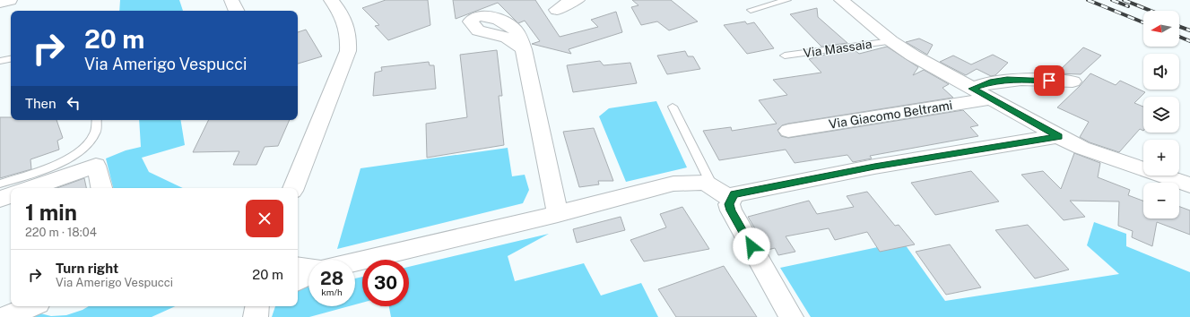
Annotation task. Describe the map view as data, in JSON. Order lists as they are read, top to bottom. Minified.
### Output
{"streets":{"street":["Via Giacomo Beltrami"],"lane":["Via Massaia"]},"north":"left","page":{"map_buttons":["+","−"],"turn":["20 m","Via Amerigo Vespucci"],"then":"Then","heading":["1 min","220 m · 18:04"],"list":[{"name":"Turn right","note":"Via Amerigo Vespucci","value":"20 m"}],"speed":"28 km/h","limit":"30"}}
